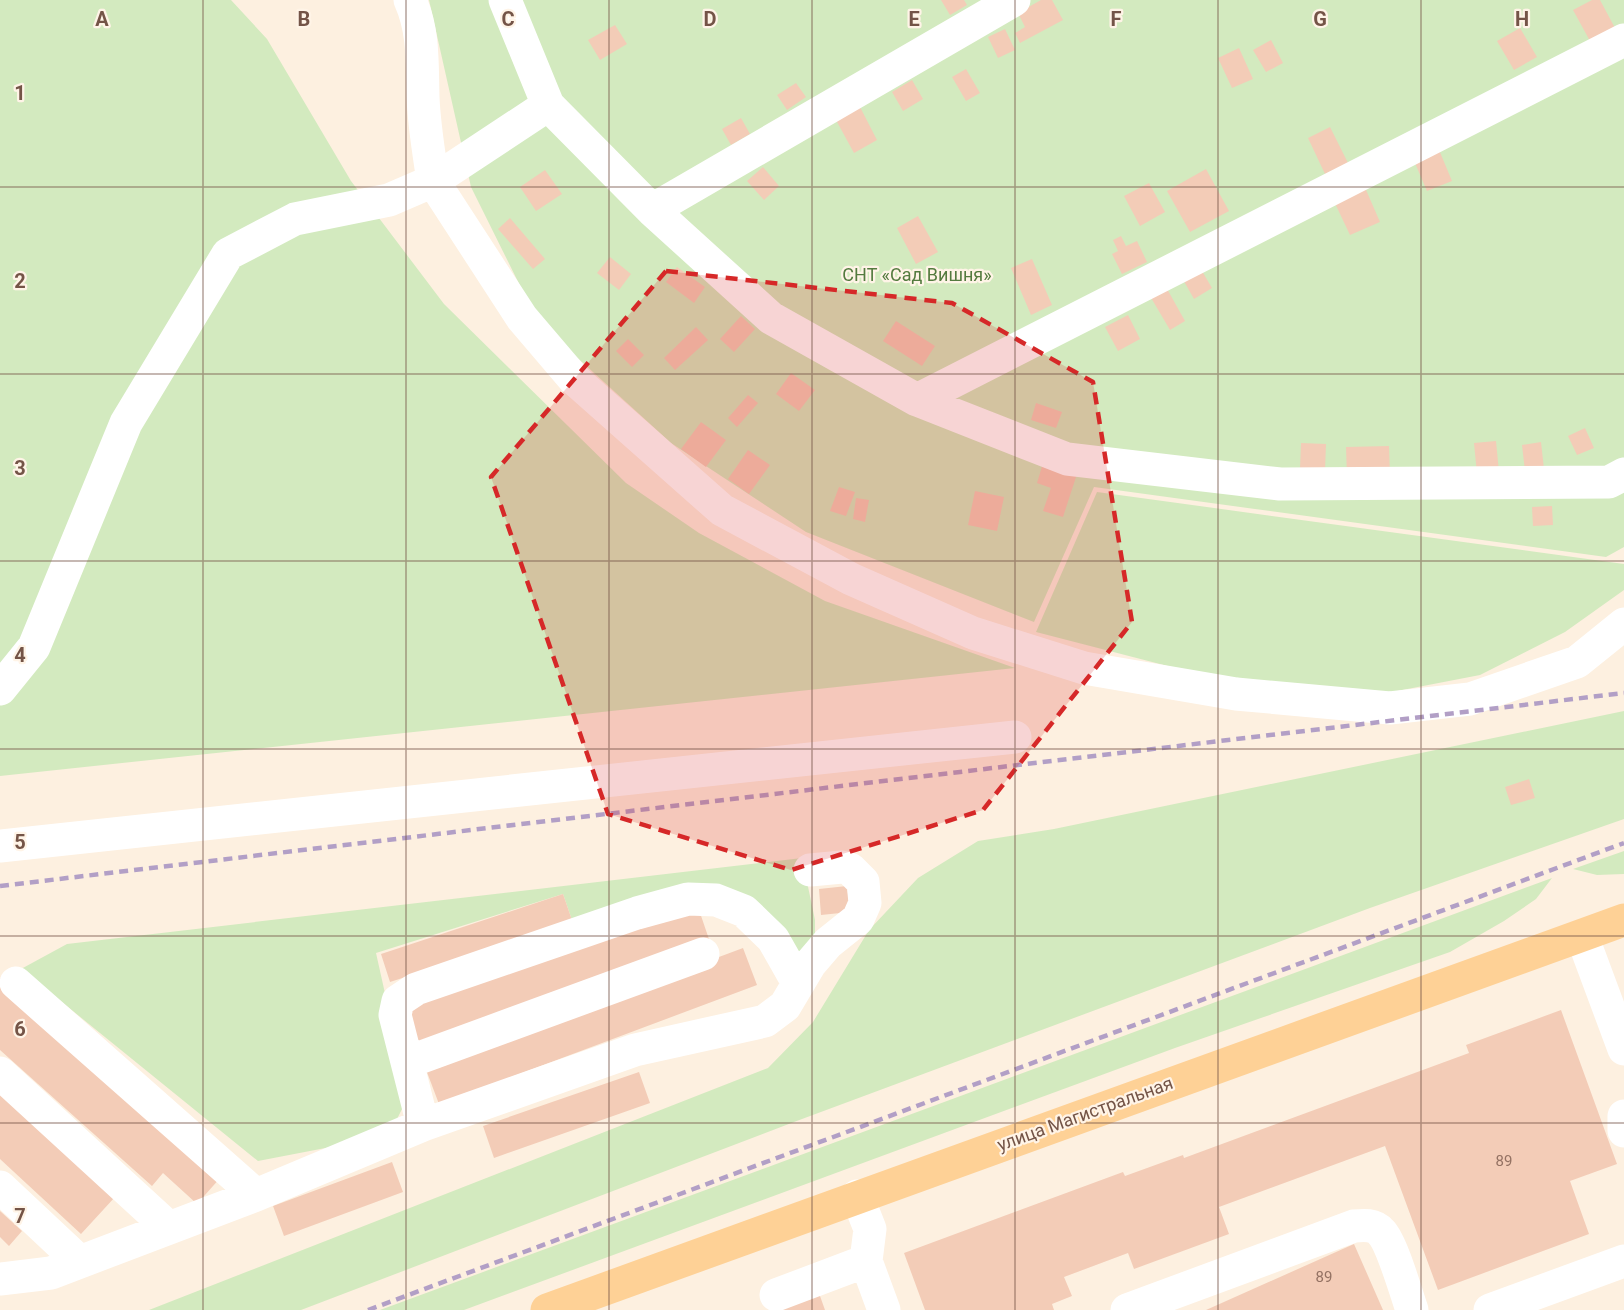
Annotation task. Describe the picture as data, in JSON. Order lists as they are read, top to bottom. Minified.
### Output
{"streets":{"main road":["улица Магистральная"]},"parks":["СНТ «Сад Вишня»"],"house_numbers":["89","89"],"grid":{"columns":["A","B","C","D","E","F","G","H"],"rows":["1","2","3","4","5","6","7"]}}
